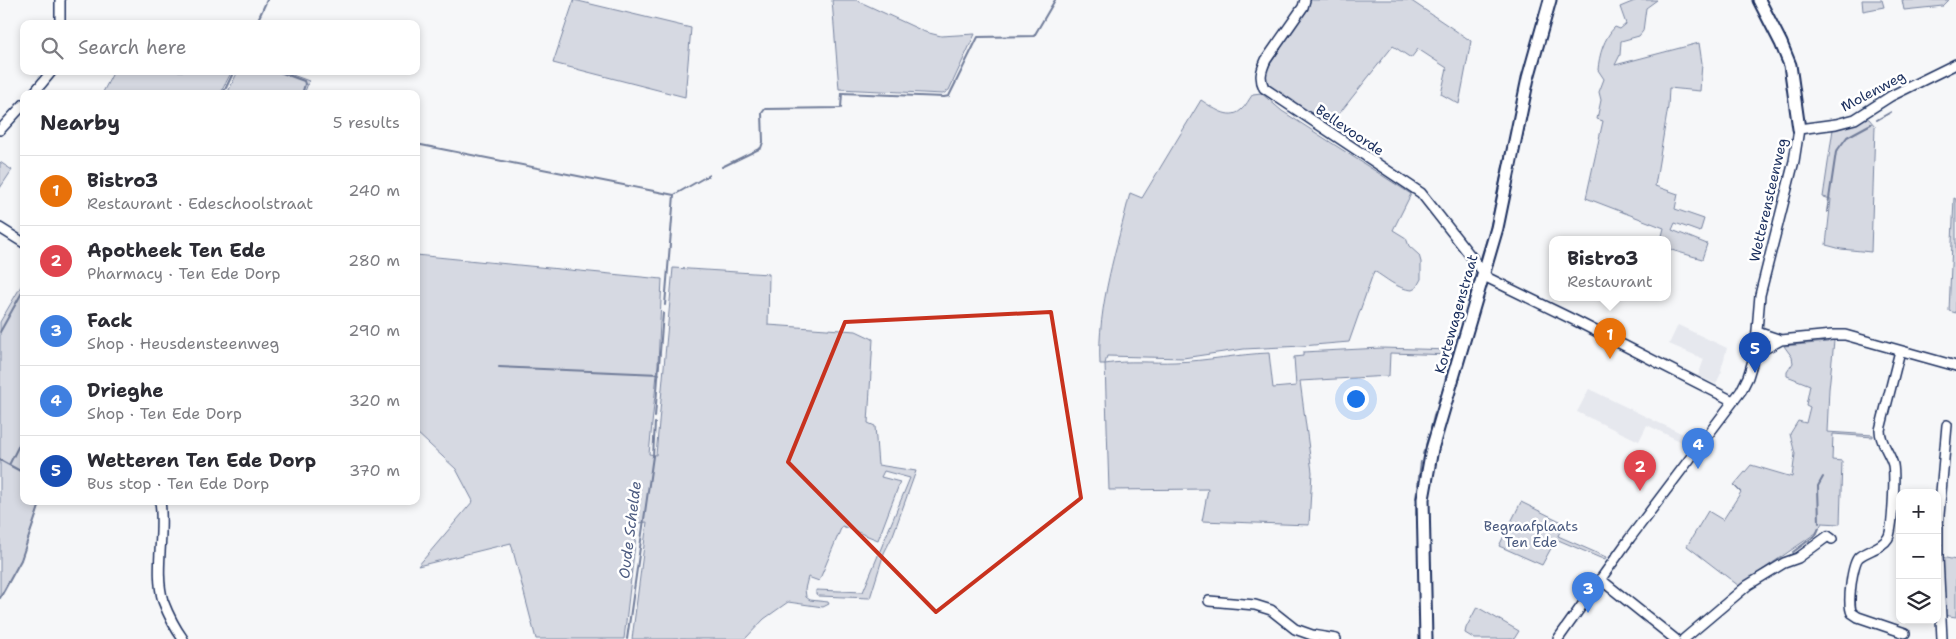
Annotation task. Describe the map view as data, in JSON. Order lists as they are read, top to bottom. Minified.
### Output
{"streets":{"street":["Molenweg","Bellevoorde","Wetterensteenweg","Kortewagenstraat"]},"crossings":[["Molenweg","Wetterensteenweg"],["Bellevoorde","Wetterensteenweg"],["Bellevoorde","Kortewagenstraat"]],"water":["Oude Schelde"],"parks":["Begraafplaats Ten Ede"],"page":{"search":"Search here","heading":["Nearby","5 results"],"list":[{"mark":"1","name":"Bistro3","note":"Restaurant · Edeschoolstraat","value":"240 m"},{"mark":"2","name":"Apotheek Ten Ede","note":"Pharmacy · Ten Ede Dorp","value":"280 m"},{"mark":"3","name":"Fack","note":"Shop · Heusdensteenweg","value":"290 m"},{"mark":"4","name":"Drieghe","note":"Shop · Ten Ede Dorp","value":"320 m"},{"mark":"5","name":"Wetteren Ten Ede Dorp","note":"Bus stop · Ten Ede Dorp","value":"370 m"}],"popup":["Bistro3","Restaurant"],"pins":["1","5","4","2","3"],"map_buttons":["+","−"]}}
